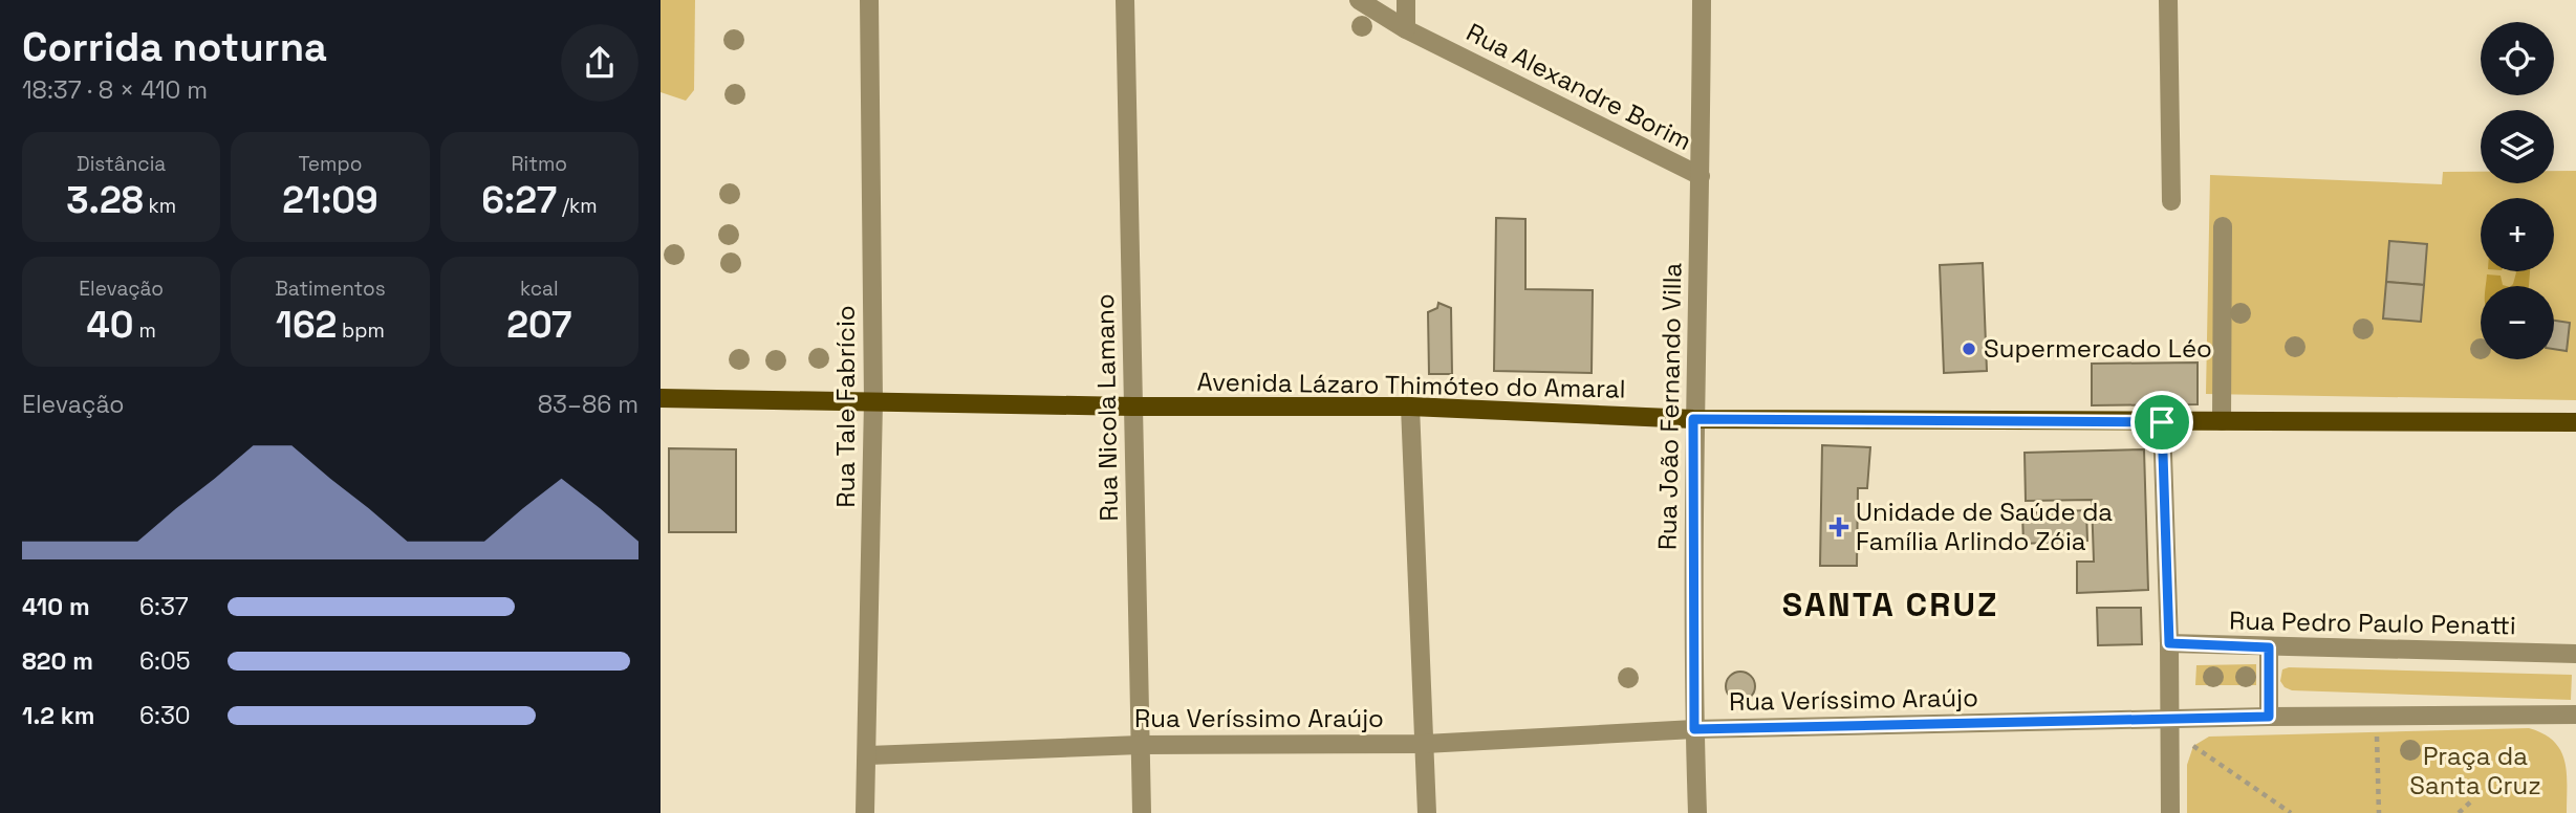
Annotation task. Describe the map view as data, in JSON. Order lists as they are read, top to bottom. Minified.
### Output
{"streets":{"main road":["Avenida Lázaro Thimóteo do Amaral"],"street":["Rua Alexandre Borim","Rua Tale Fabrício","Rua João Fernando Villa","Rua Nicola Lamano","Rua Pedro Paulo Penatti","Rua Veríssimo Araújo"]},"crossings":[["Rua Alexandre Borim","Rua João Fernando Villa"],["Avenida Lázaro Thimóteo do Amaral","Rua Tale Fabrício"],["Avenida Lázaro Thimóteo do Amaral","Rua João Fernando Villa"],["Avenida Lázaro Thimóteo do Amaral","Rua Nicola Lamano"],["Rua Tale Fabrício","Rua Veríssimo Araújo"],["Rua João Fernando Villa","Rua Veríssimo Araújo"],["Rua Nicola Lamano","Rua Veríssimo Araújo"]],"districts":["SANTA CRUZ"],"parks":["Praça da Santa Cruz"],"places":{"other":["Supermercado Léo"],"health":["Unidade de Saúde da Família Arlindo Zóia"]},"page":{"heading":["Corrida noturna","18:37 · 8 × 410 m"],"map_buttons":["+","−"],"stats":[["Distância","3.28 km"],["Tempo","21:09"],["Ritmo","6:27 /km"],["Elevação","40 m"],["Batimentos","162 bpm"],["kcal","207"]],"chart":["Elevação","83–86 m"],"list":[{"name":"410 m","note":"6:37"},{"name":"820 m","note":"6:05"},{"name":"1.2 km","note":"6:30"}]}}
